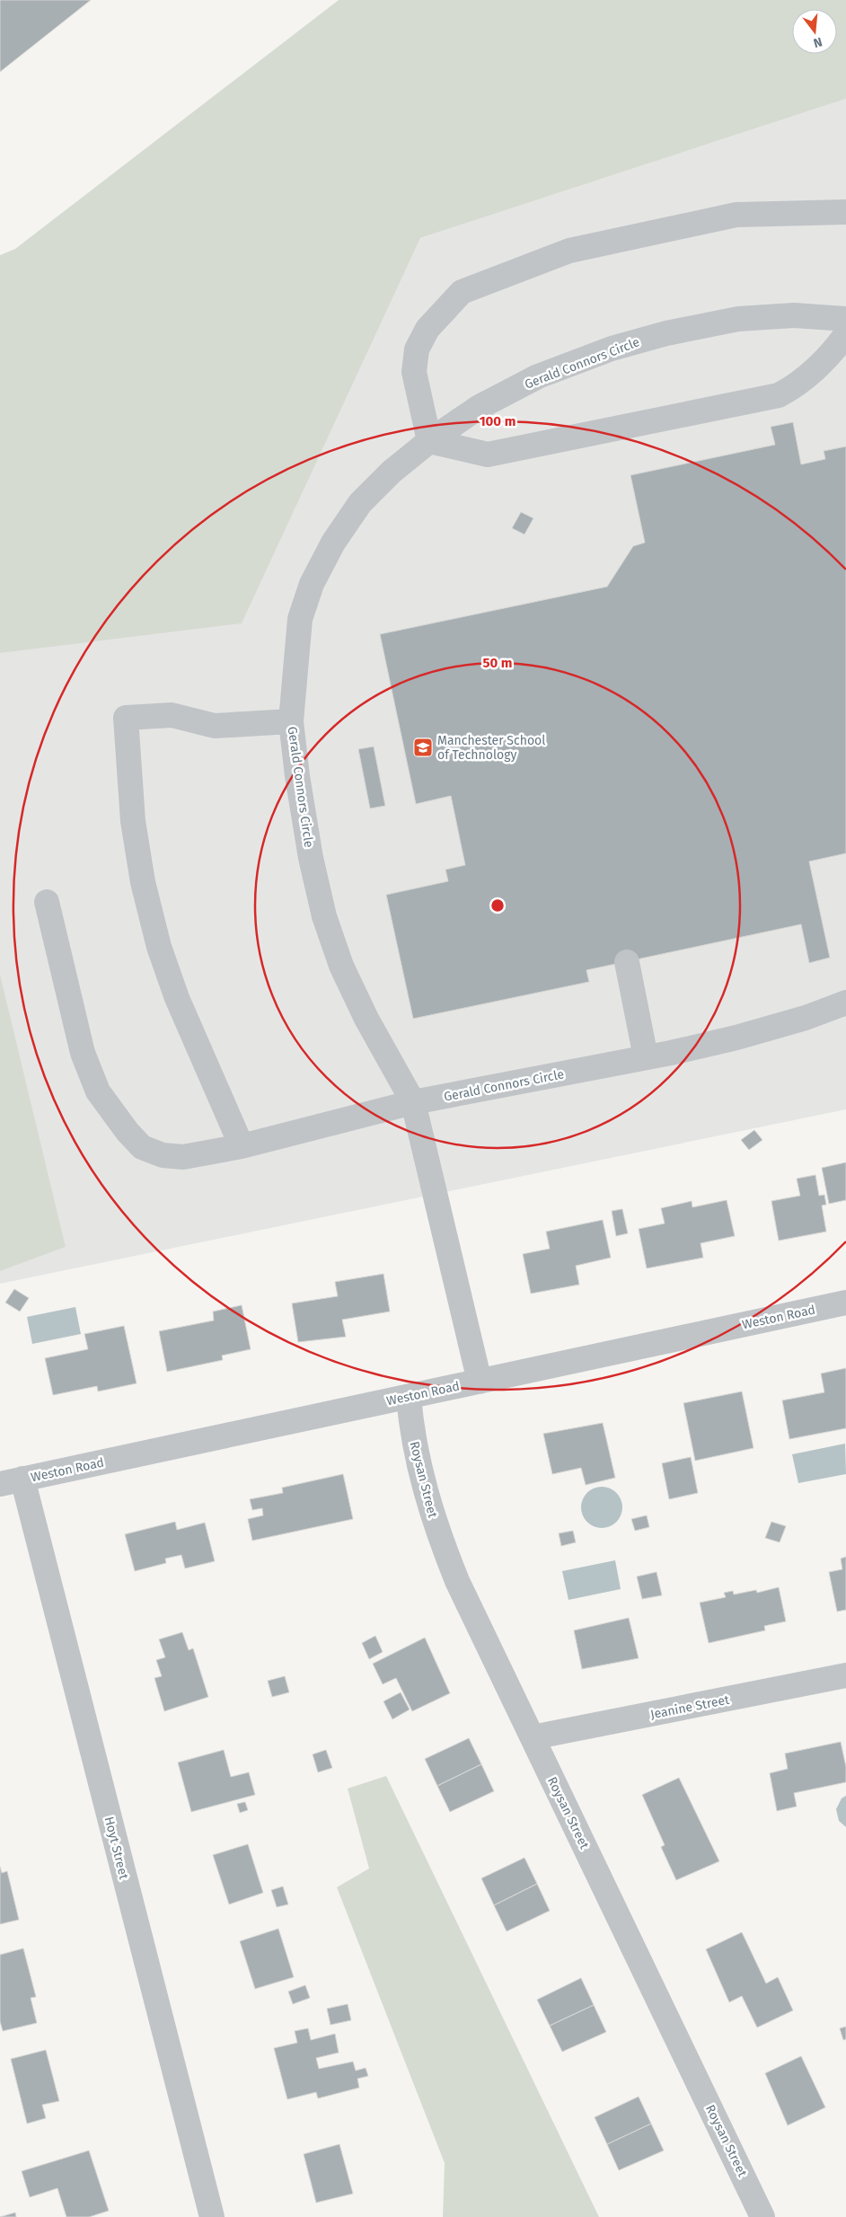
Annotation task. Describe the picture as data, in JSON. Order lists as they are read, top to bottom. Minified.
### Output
{"streets":{"street":["Gerald Connors Circle","Weston Road","Roysan Street","Jeanine Street","Hoyt Street"]},"crossings":[["Weston Road","Roysan Street"],["Weston Road","Hoyt Street"],["Roysan Street","Jeanine Street"]],"places":{"school or university":["Manchester School of Technology"]},"north":"bottom","rings":["100 m","50 m"]}
